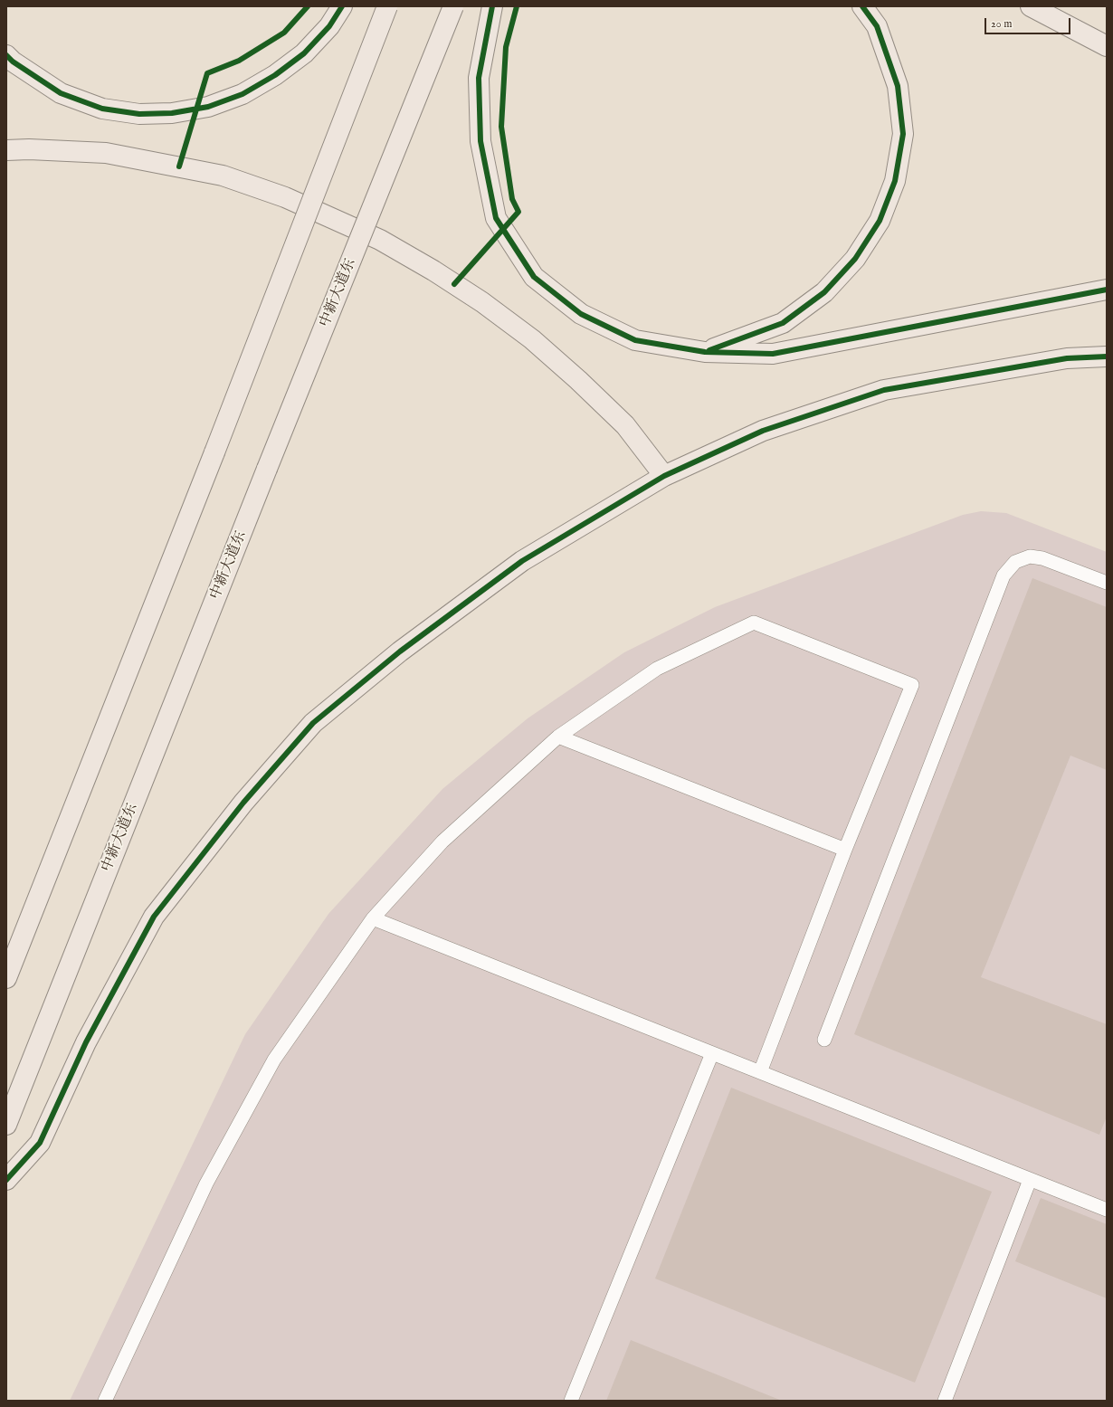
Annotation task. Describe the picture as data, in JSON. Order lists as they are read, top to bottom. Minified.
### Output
{"streets":{"main road":["中新大道东"]},"scale_bar":"20 m"}
